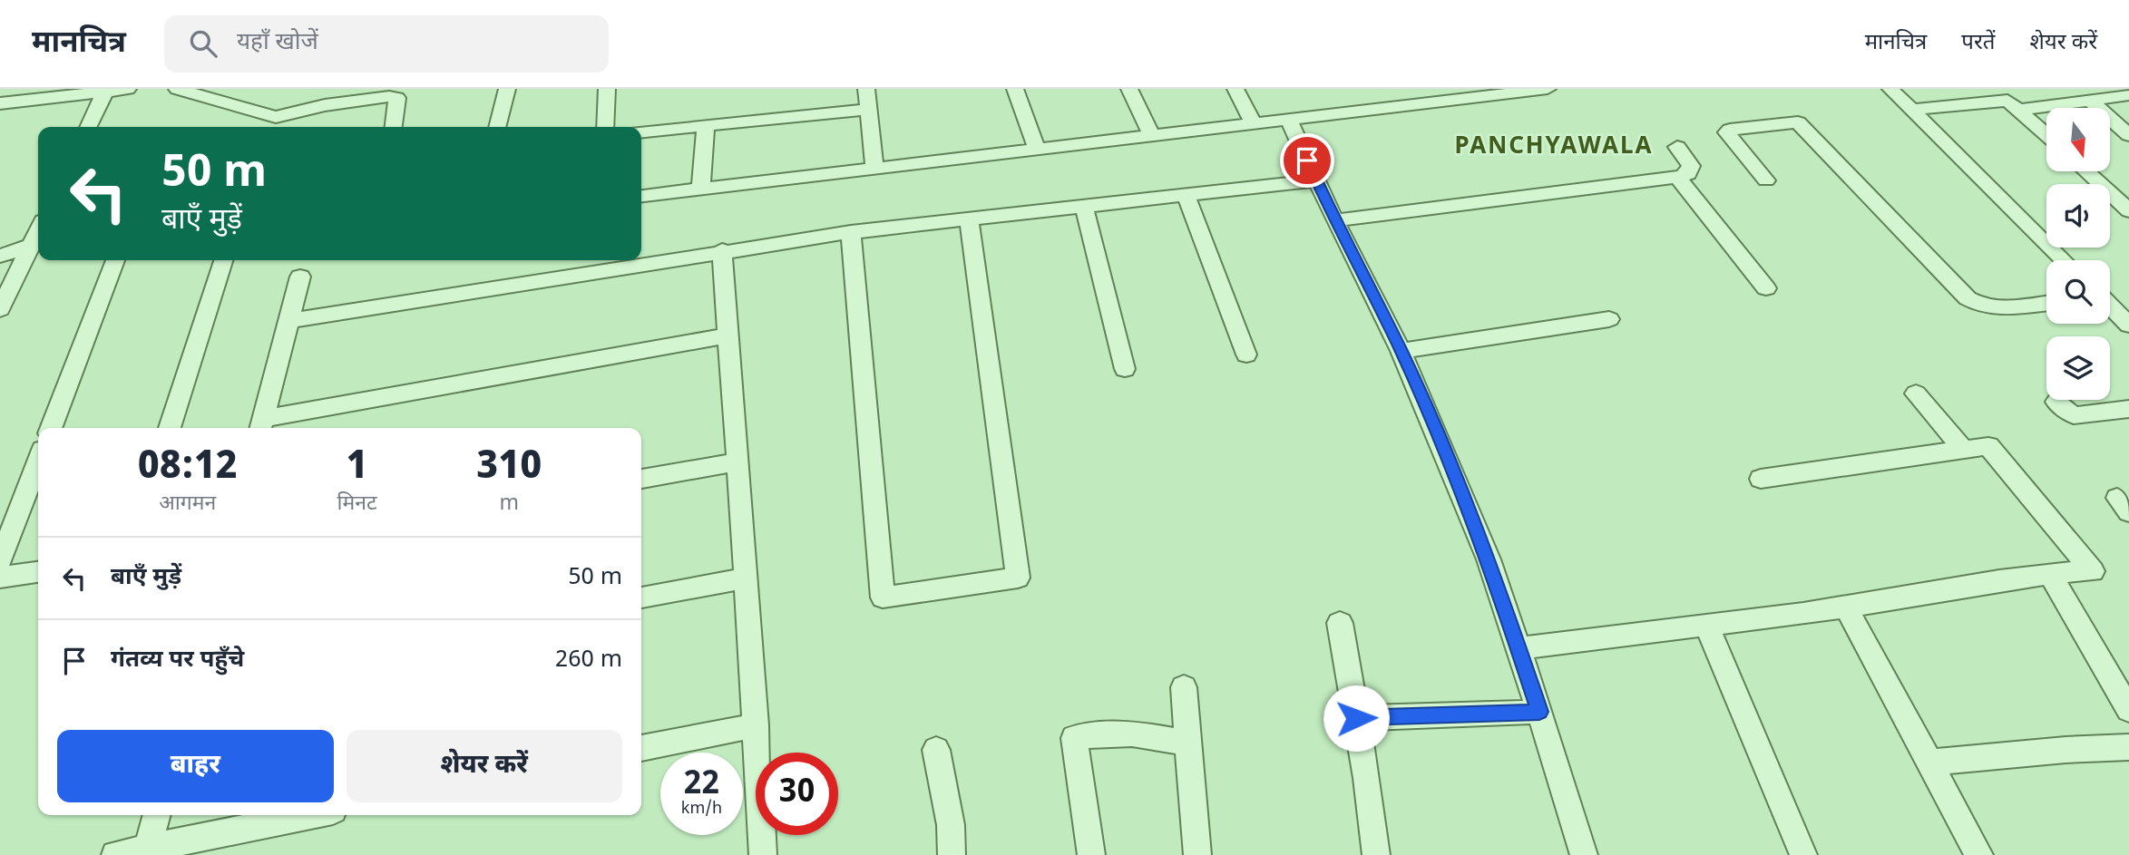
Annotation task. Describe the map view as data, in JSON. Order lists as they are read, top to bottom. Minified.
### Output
{"districts":["PANCHYAWALA"],"north":"bottom","page":{"header":"मानचित्र","search":"यहाँ खोजें","nav":["मानचित्र","परतें","शेयर करें"],"turn":["50 m","बाएँ मुड़ें"],"eta":["08:12","आगमन","1","मिनट","310","m"],"list":[{"name":"बाएँ मुड़ें","value":"50 m"},{"name":"गंतव्य पर पहुँचे","value":"260 m"}],"buttons":["बाहर","शेयर करें"],"speed":"22 km/h","limit":"30"}}
